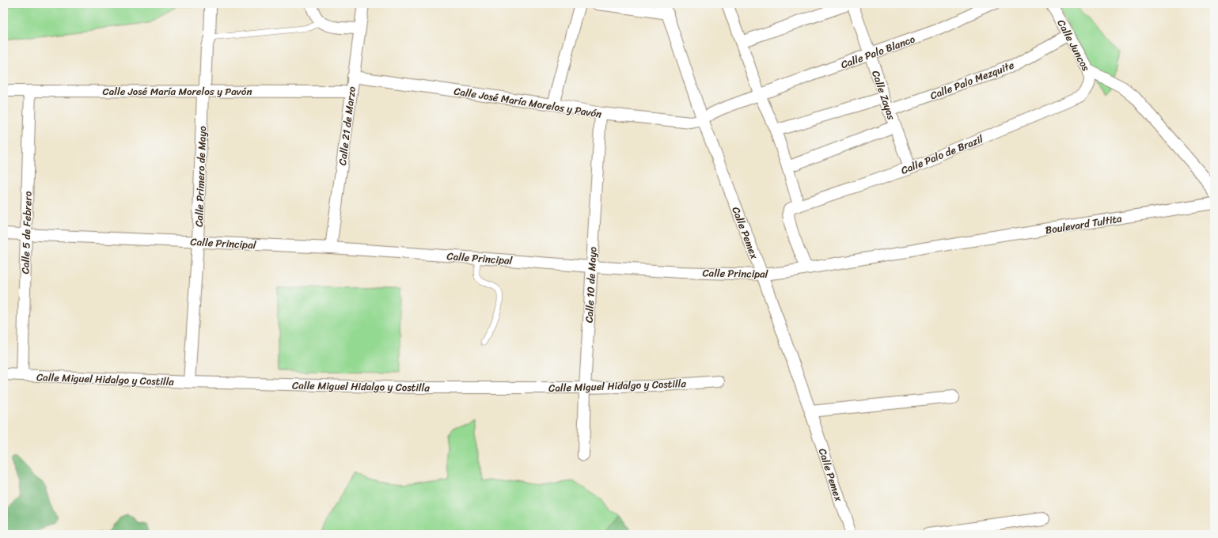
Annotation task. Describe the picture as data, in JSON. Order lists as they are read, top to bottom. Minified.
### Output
{"streets":{"street":["Calle Juncos","Calle Palo Blanco","Calle Palo Mezquite","Calle José María Morelos y Pavón","Calle Zayas","Calle 21 de Marzo","Calle Palo de Brazil","Calle Primero de Mayo","Boulevard Tultita","Calle 5 de Febrero","Calle Pemex","Calle Principal","Calle 10 de Mayo","Calle Miguel Hidalgo y Costilla"]},"crossings":[["Calle Juncos","Calle Palo Mezquite"],["Calle Juncos","Calle Palo de Brazil"],["Calle Palo Blanco","Calle José María Morelos y Pavón"],["Calle Palo Blanco","Calle Zayas"],["Calle Palo Blanco","Calle Pemex"],["Calle Palo Mezquite","Calle Zayas"],["Calle José María Morelos y Pavón","Calle 21 de Marzo"],["Calle José María Morelos y Pavón","Calle Primero de Mayo"],["Calle José María Morelos y Pavón","Calle 5 de Febrero"],["Calle José María Morelos y Pavón","Calle Pemex"],["Calle José María Morelos y Pavón","Calle 10 de Mayo"],["Calle Zayas","Calle Palo de Brazil"],["Calle 21 de Marzo","Calle Principal"],["Calle Primero de Mayo","Calle Principal"],["Calle Primero de Mayo","Calle Miguel Hidalgo y Costilla"],["Boulevard Tultita","Calle Principal"],["Calle 5 de Febrero","Calle Principal"],["Calle 5 de Febrero","Calle Miguel Hidalgo y Costilla"],["Calle Pemex","Calle Principal"],["Calle Principal","Calle 10 de Mayo"],["Calle 10 de Mayo","Calle Miguel Hidalgo y Costilla"]]}
